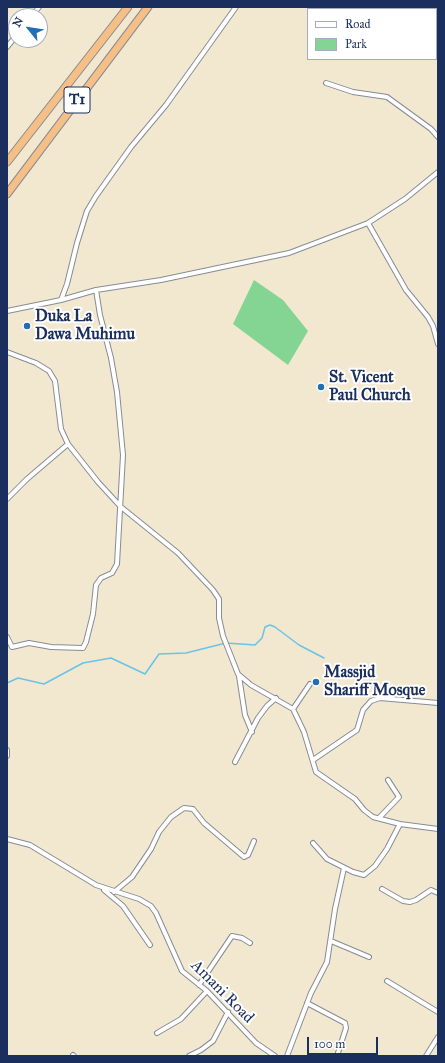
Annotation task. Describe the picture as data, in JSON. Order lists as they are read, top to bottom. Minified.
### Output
{"streets":{"highway":["T1"],"street":["Amani Road"]},"places":["Duka La Dawa Muhimu","St. Vicent Paul Church","Massjid Shariff Mosque"],"legend":["Road","Park"],"scale_bar":"100 m","north":"top left"}
